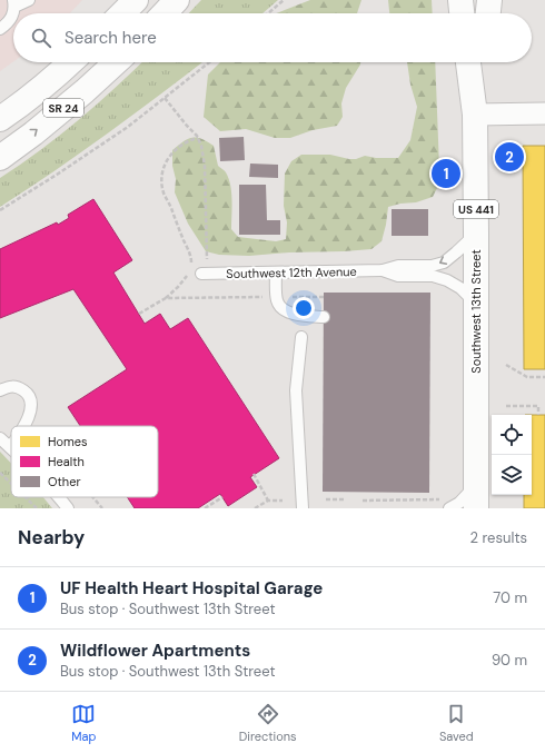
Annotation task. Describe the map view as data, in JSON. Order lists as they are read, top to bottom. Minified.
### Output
{"streets":{"main road":["SR 24","US 441","Southwest 13th Street"],"lane":["Southwest 12th Avenue"]},"crossings":[["Southwest 12th Avenue","Southwest 13th Street"]],"legend":["Homes","Health","Other"],"page":{"search":"Search here","pins":["2","1"],"heading":["Nearby","2 results"],"list":[{"mark":"1","name":"UF Health Heart Hospital Garage","note":"Bus stop · Southwest 13th Street","value":"70 m"},{"mark":"2","name":"Wildflower Apartments","note":"Bus stop · Southwest 13th Street","value":"90 m"}],"nav":["Map","Directions","Saved"]}}
